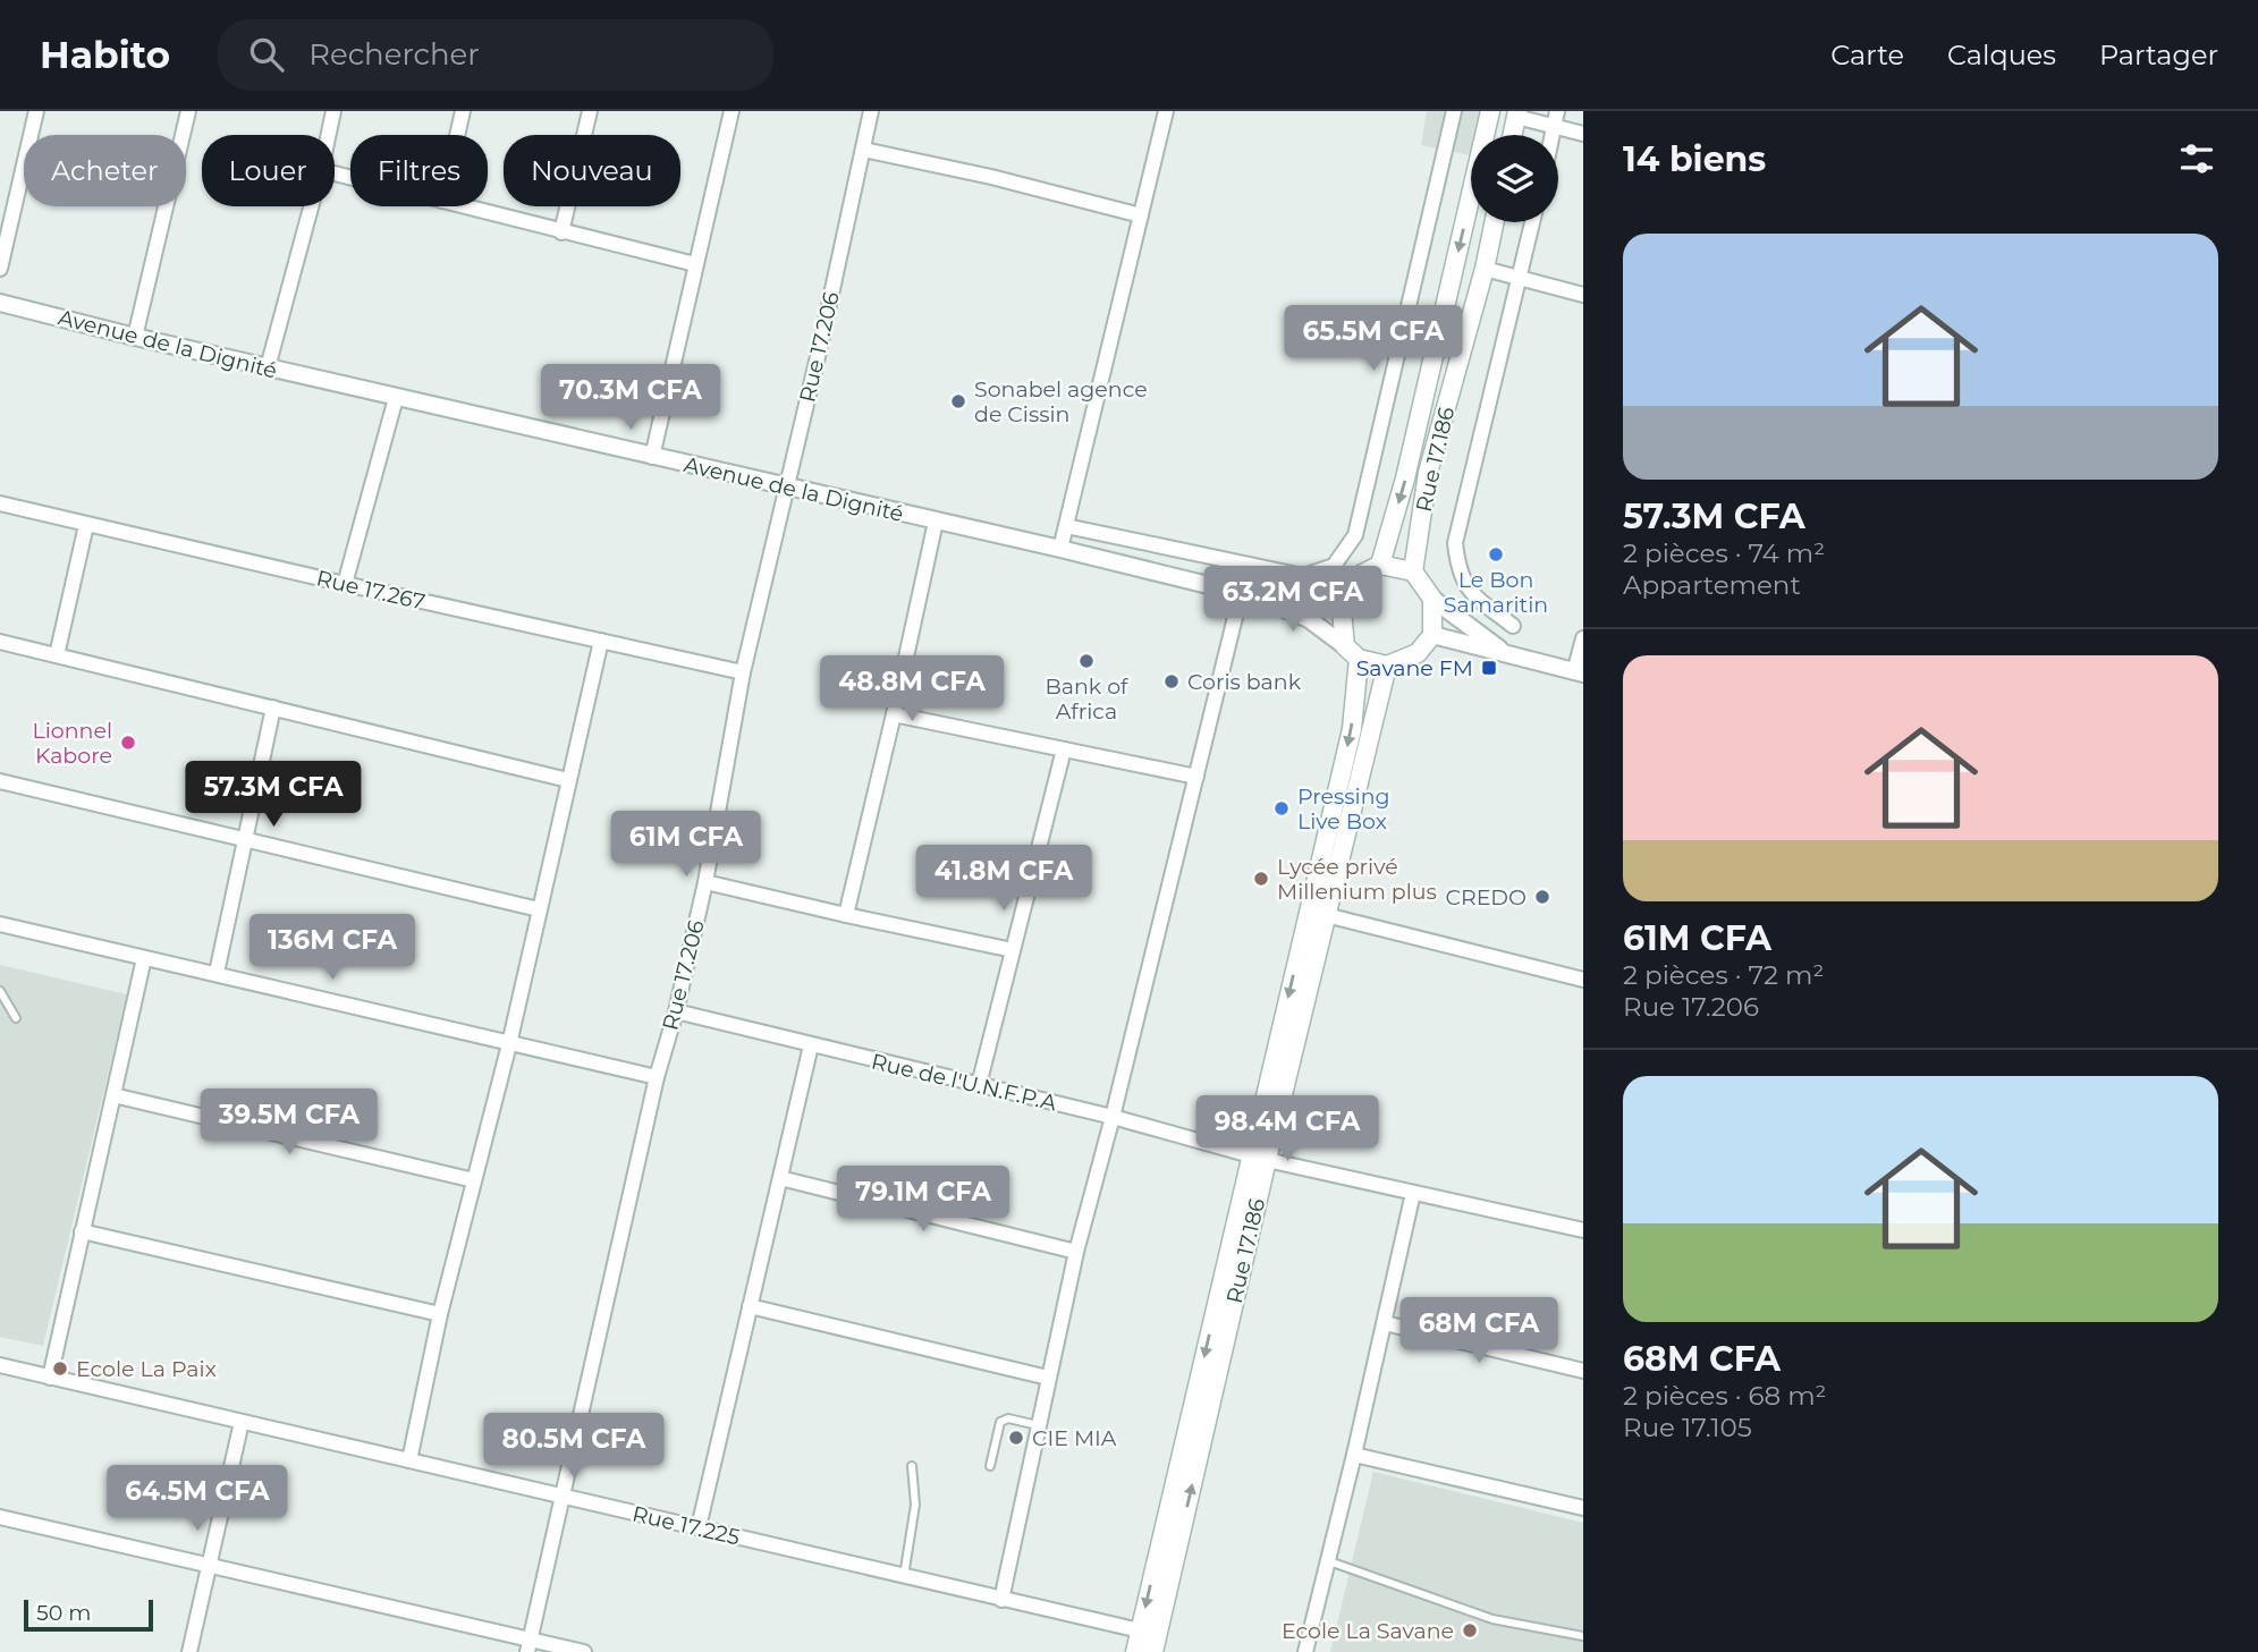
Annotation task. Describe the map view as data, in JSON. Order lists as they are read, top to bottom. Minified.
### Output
{"streets":{"main road":["Rue 17.186"],"street":["Avenue de la Dignité","Rue 17.206","Rue 17.267","Rue de l'U.N.F.P.A","Rue 17.225"]},"crossings":[["Avenue de la Dignité","Rue 17.206"],["Avenue de la Dignité","Rue 17.186"],["Rue 17.206","Rue 17.267"],["Rue 17.206","Rue de l'U.N.F.P.A"],["Rue 17.206","Rue 17.225"],["Rue 17.186","Rue de l'U.N.F.P.A"]],"places":{"other":["Sonabel agence de Cissin","Le Bon Samaritin","Bank of Africa","Coris bank","Lionnel Kabore","Pressing Live Box","Lycée privé Millenium plus","CREDO","Ecole La Paix","CIE MIA","Ecole La Savane"],"transit":["Savane FM"]},"scale_bar":"50 m","page":{"header":"Habito","search":"Rechercher","nav":["Carte","Calques","Partager"],"heading":"14 biens","chip":["Acheter","Louer","Filtres","Nouveau"],"list":[{"name":"57.3M CFA","note":"2 pièces · 74 m² · Appartement"},{"name":"61M CFA","note":"2 pièces · 72 m² · Rue 17.206"},{"name":"68M CFA","note":"2 pièces · 68 m² · Rue 17.105"}],"price":["65.5M CFA","70.3M CFA","63.2M CFA","48.8M CFA","57.3M CFA","61M CFA","41.8M CFA","136M CFA","39.5M CFA","98.4M CFA","79.1M CFA","68M CFA","80.5M CFA","64.5M CFA"],"scale":"50 m"}}
